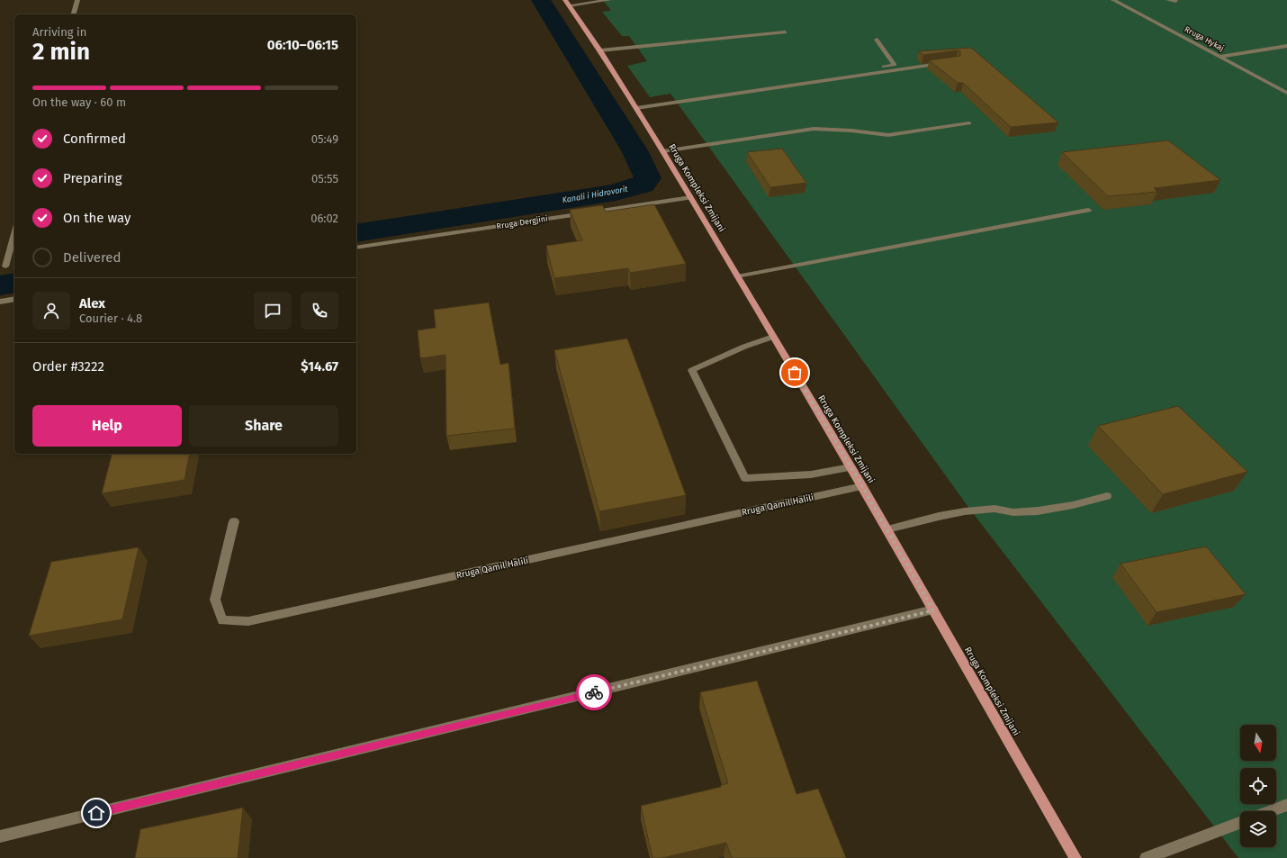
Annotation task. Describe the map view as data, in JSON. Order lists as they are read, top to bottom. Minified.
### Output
{"streets":{"main road":["Rruga Kompleksi Zmijani"],"street":["Rruga Hykaj","Rruga Dergjini","Rruga Qamil Halili"]},"crossings":[["Rruga Kompleksi Zmijani","Rruga Dergjini"],["Rruga Kompleksi Zmijani","Rruga Qamil Halili"]],"water":["Kanali i Hidrovorit"],"north":"bottom","page":{"heading":["2 min","Arriving in","06:10–06:15"],"panel":["Alex","Courier · 4.8","Order #3222","$14.67"],"bar":"On the way · 60 m","list":[["Confirmed","05:49"],["Preparing","05:55"],["On the way","06:02"],"Delivered"],"buttons":["Help","Share"]}}
